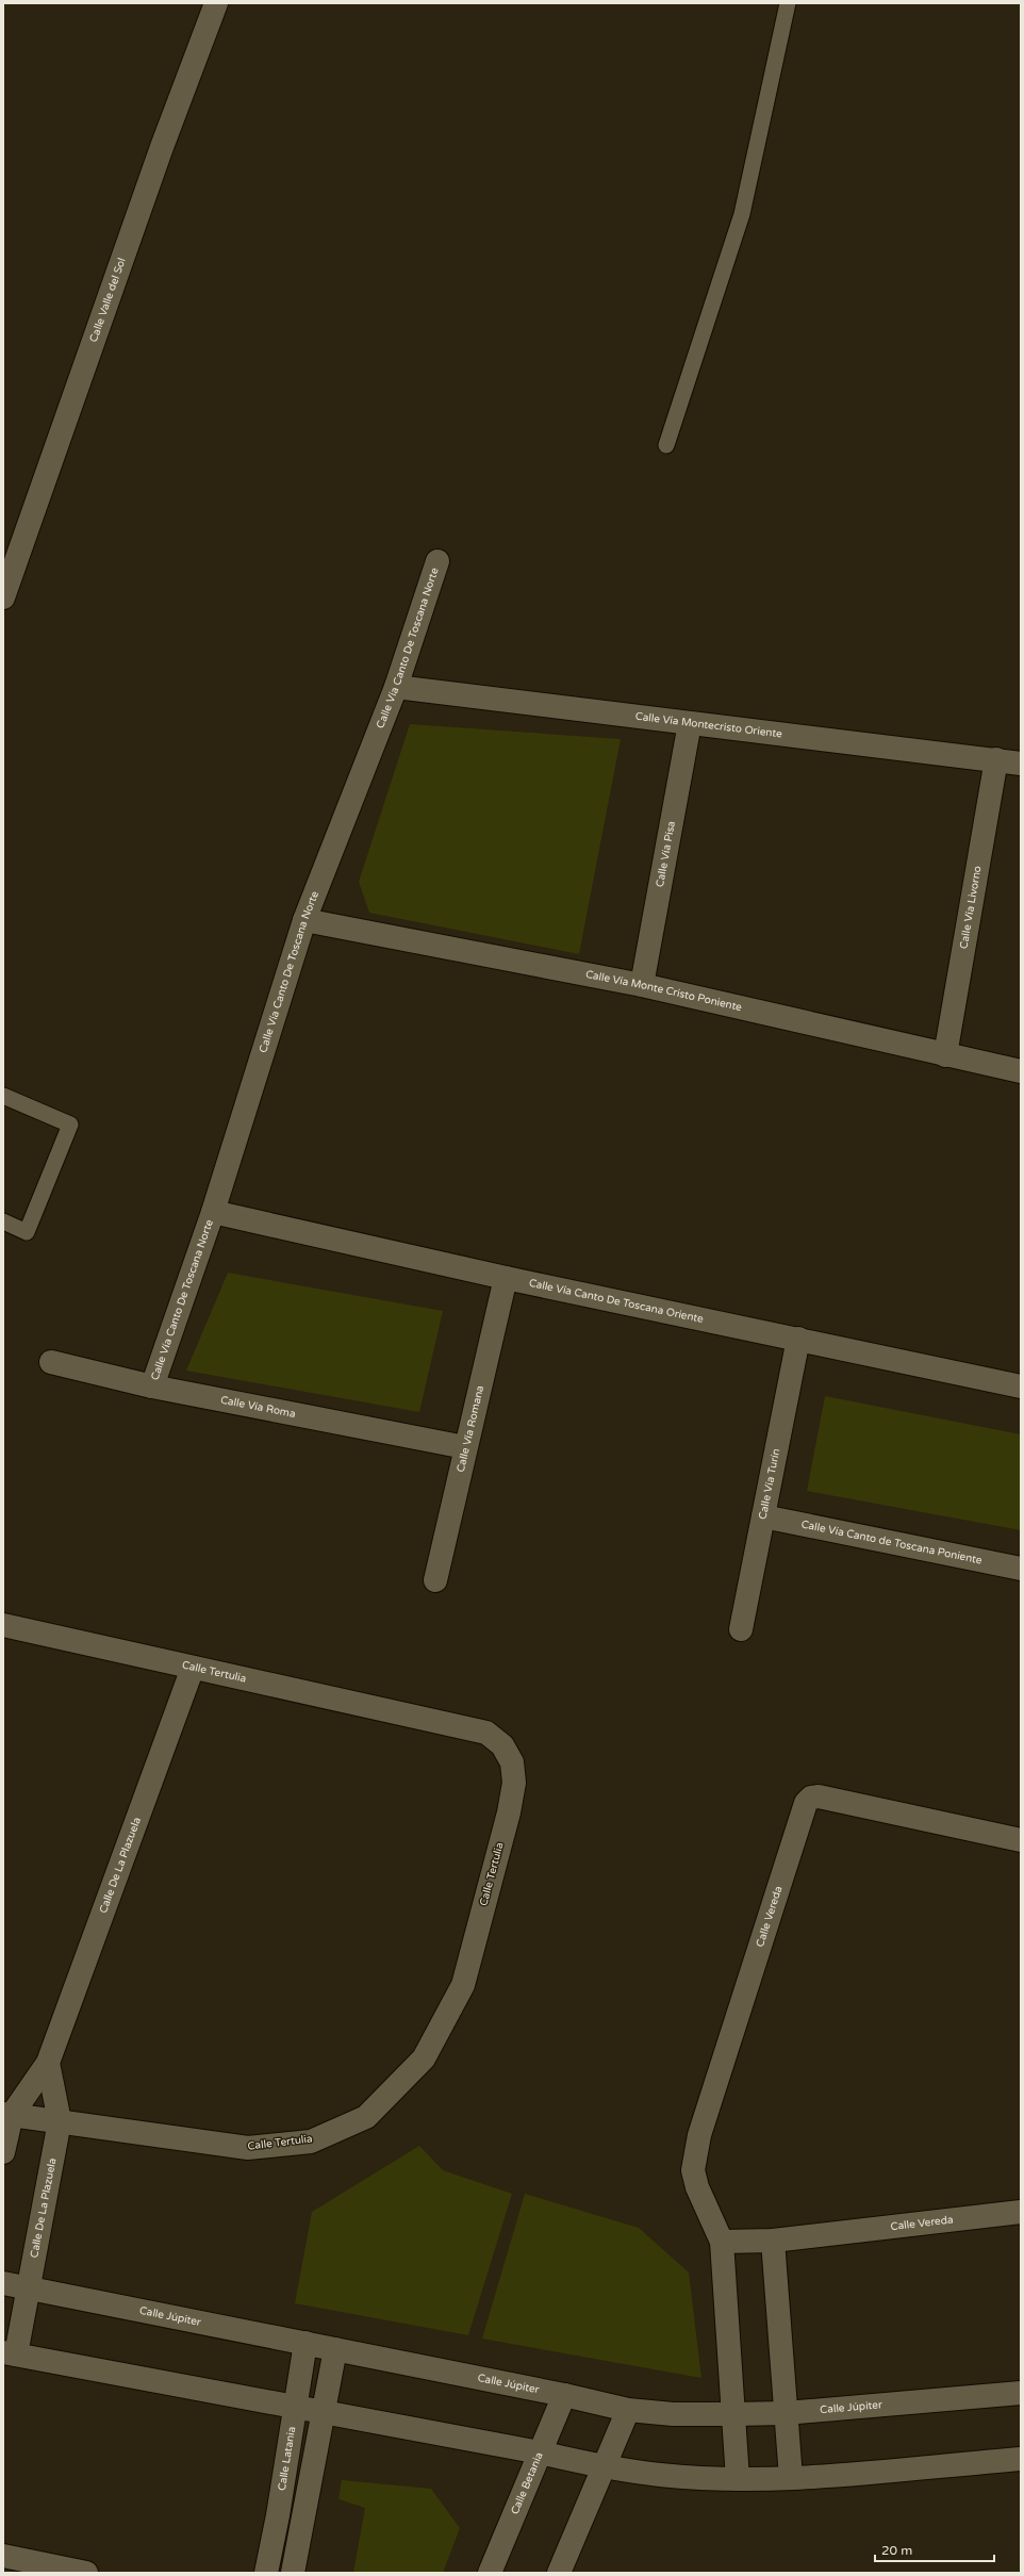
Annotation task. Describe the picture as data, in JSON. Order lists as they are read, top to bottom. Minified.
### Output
{"streets":{"street":["Calle Valle del Sol","Calle Vía Canto De Toscana Norte","Calle Vía Montecristo Oriente","Calle Vía Pisa","Calle Vía Livorno","Calle Vía Monte Cristo Poniente","Calle Vía Canto De Toscana Oriente","Calle Vía Roma","Calle Vía Romana","Calle Vía Turín","Calle Vía Canto de Toscana Poniente","Calle Tertulia","Calle De La Plazuela","Calle Vereda","Calle Júpiter","Calle Latania","Calle Betania"]},"crossings":[["Calle Vía Canto De Toscana Norte","Calle Vía Montecristo Oriente"],["Calle Vía Canto De Toscana Norte","Calle Vía Monte Cristo Poniente"],["Calle Vía Canto De Toscana Norte","Calle Vía Canto De Toscana Oriente"],["Calle Vía Canto De Toscana Norte","Calle Vía Roma"],["Calle Vía Montecristo Oriente","Calle Vía Pisa"],["Calle Vía Montecristo Oriente","Calle Vía Livorno"],["Calle Vía Pisa","Calle Vía Monte Cristo Poniente"],["Calle Vía Livorno","Calle Vía Monte Cristo Poniente"],["Calle Vía Canto De Toscana Oriente","Calle Vía Romana"],["Calle Vía Canto De Toscana Oriente","Calle Vía Turín"],["Calle Vía Roma","Calle Vía Romana"],["Calle Vía Turín","Calle Vía Canto de Toscana Poniente"],["Calle Tertulia","Calle De La Plazuela"],["Calle De La Plazuela","Calle Júpiter"],["Calle Vereda","Calle Júpiter"],["Calle Júpiter","Calle Latania"],["Calle Júpiter","Calle Betania"]],"scale_bar":"20 m"}
